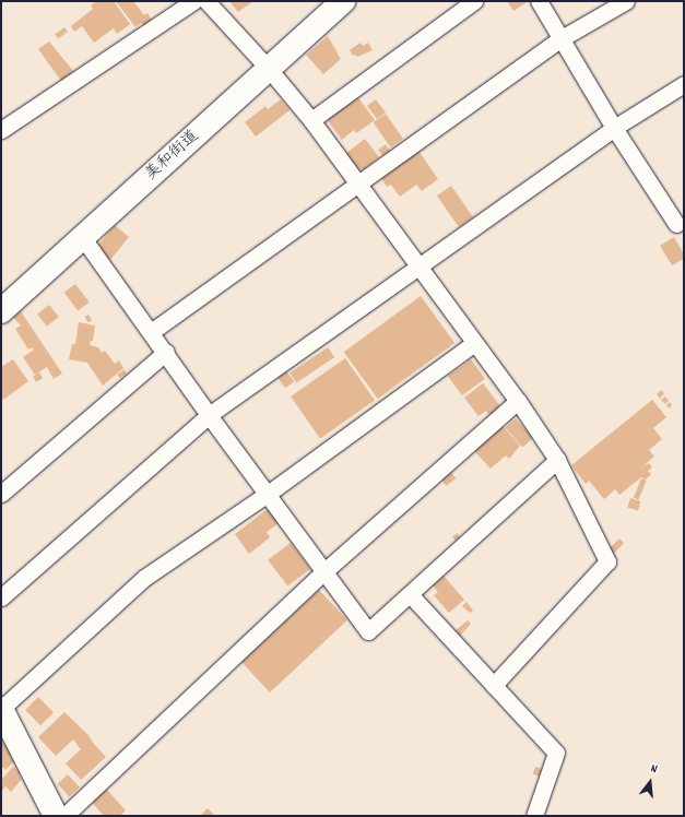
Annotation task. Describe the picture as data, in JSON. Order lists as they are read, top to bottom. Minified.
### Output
{"streets":{"main road":["美和街道"]},"north":"top"}
